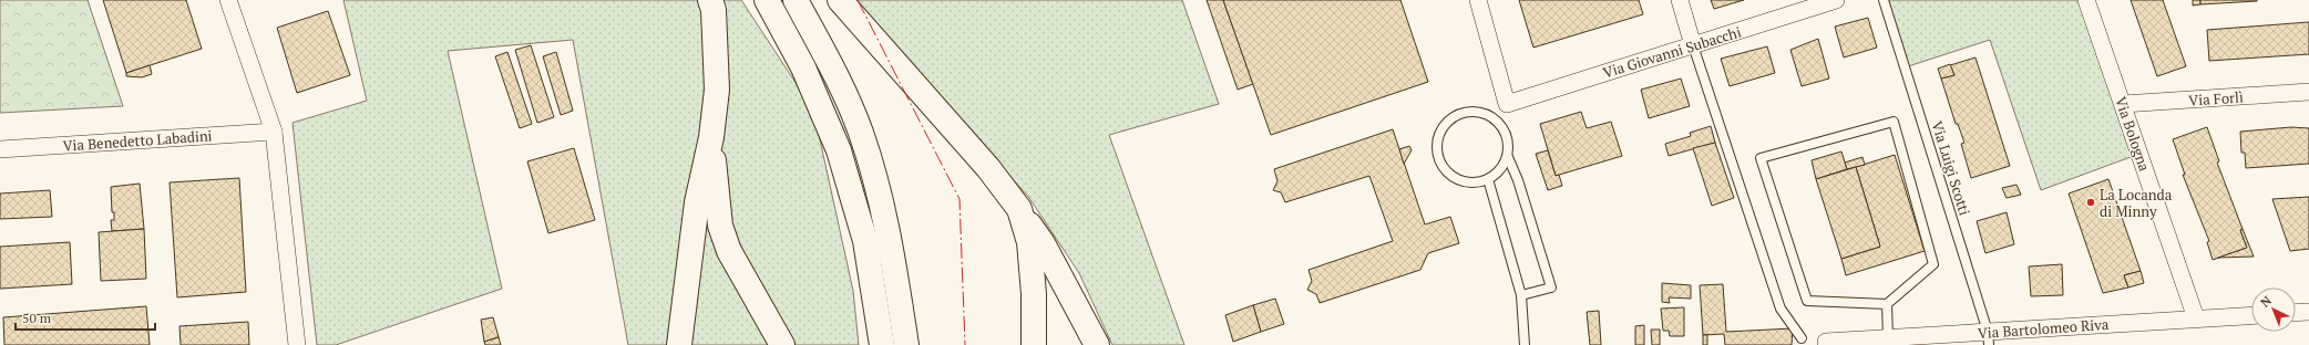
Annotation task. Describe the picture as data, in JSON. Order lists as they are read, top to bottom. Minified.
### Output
{"streets":{"street":["Via Giovanni Subacchi","Via Forlì","Via Bologna","Via Benedetto Labadini","Via Bartolomeo Riva"],"lane":["Via Luigi Scotti"]},"crossings":[["Via Forlì","Via Bologna"],["Via Bologna","Via Bartolomeo Riva"],["Via Luigi Scotti","Via Bartolomeo Riva"]],"places":["La Locanda di Minny"],"scale_bar":"50 m","north":"top left"}
